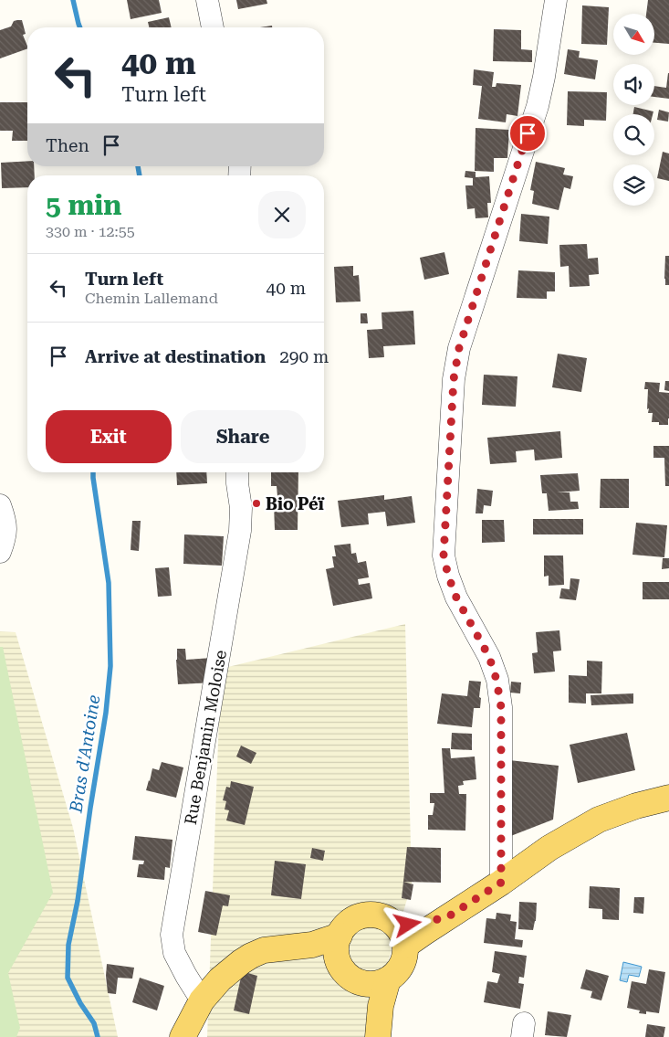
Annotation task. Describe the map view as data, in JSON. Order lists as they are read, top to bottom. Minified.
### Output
{"streets":{"street":["Rue Benjamin Moloise"]},"water":["Bras d'Antoine"],"places":["Bio Péï"],"north":"bottom right","page":{"turn":["40 m","Turn left"],"then":"Then","heading":["5 min","330 m · 12:55"],"list":[{"name":"Turn left","note":"Chemin Lallemand","value":"40 m"},{"name":"Arrive at destination","value":"290 m"}],"buttons":["Exit","Share"]}}
